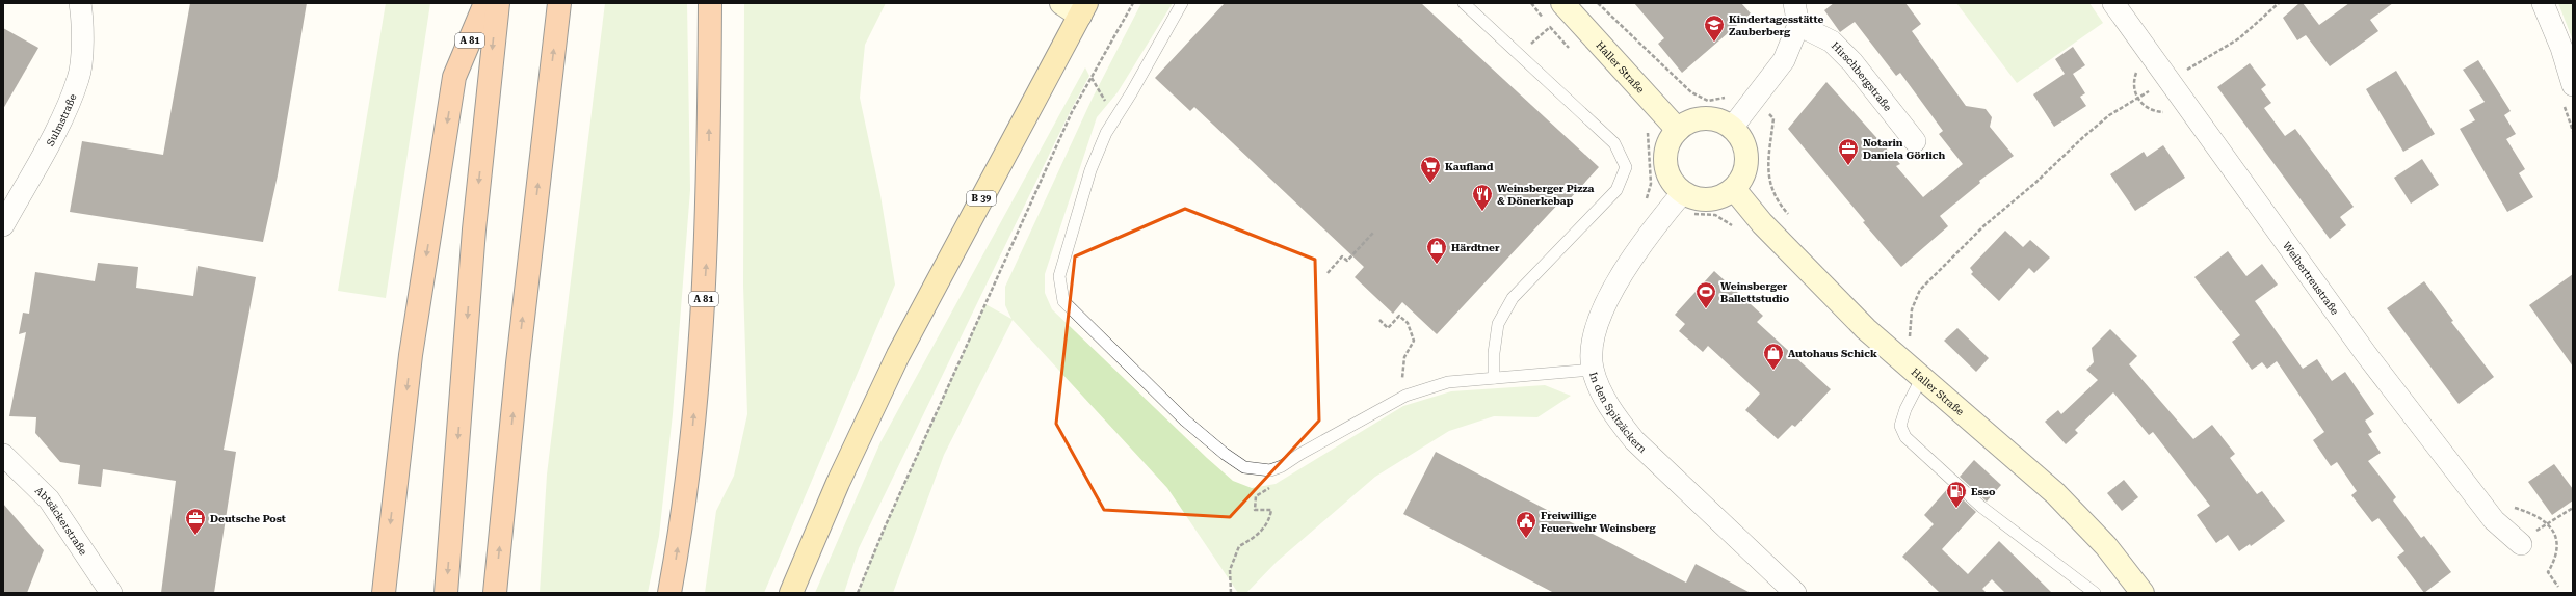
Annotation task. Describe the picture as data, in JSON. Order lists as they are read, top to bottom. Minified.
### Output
{"streets":{"highway":["A 81"],"main road":["B 39"],"street":["Haller Straße","Hirschbergstraße","Sulmstraße","Weibertreustraße","In den Spitzäckern","Abtsäckerstraße"]},"crossings":[["Haller Straße","In den Spitzäckern"]],"places":{"school or university":["Kindertagesstätte Zauberberg"],"office":["Notarin Daniela Görlich","Deutsche Post"],"supermarket":["Kaufland"],"restaurant":["Weinsberger Pizza & Dönerkebap"],"shop":["Härdtner","Autohaus Schick"],"sports":["Weinsberger Ballettstudio"],"fuel station":["Esso"],"public building":["Freiwillige Feuerwehr Weinsberg"]}}
